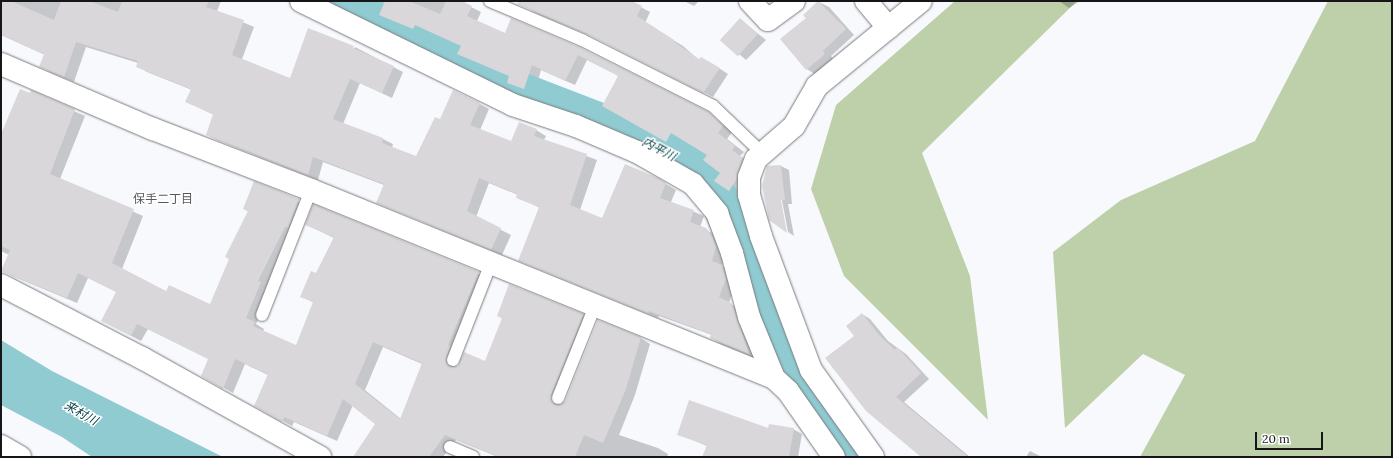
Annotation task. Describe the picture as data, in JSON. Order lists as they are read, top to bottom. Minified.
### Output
{"districts":["保手二丁目"],"water":["内平川","来村川"],"scale_bar":"20 m"}
